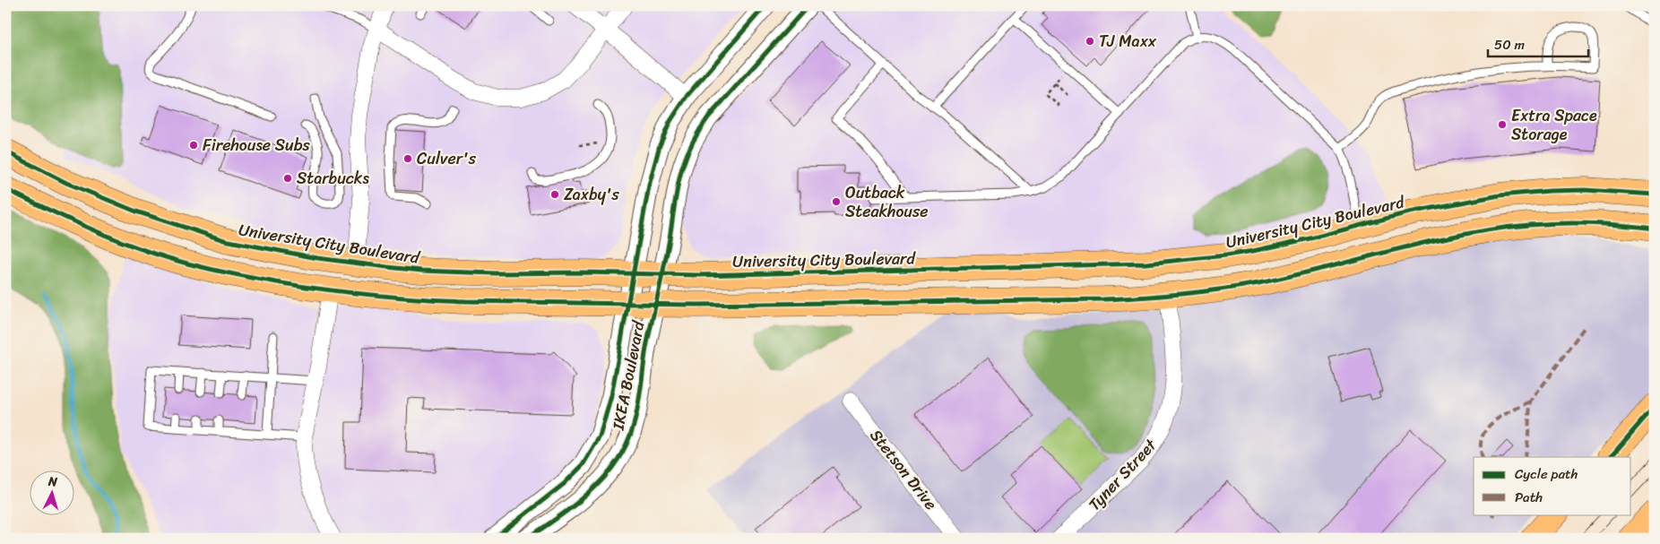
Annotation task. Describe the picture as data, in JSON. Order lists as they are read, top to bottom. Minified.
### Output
{"streets":{"main road":["University City Boulevard"],"street":["IKEA Boulevard","Stetson Drive","Tyner Street"]},"crossings":[["University City Boulevard","IKEA Boulevard"]],"places":["TJ Maxx","Extra Space Storage","Firehouse Subs","Culver's","Starbucks","Zaxby's","Outback Steakhouse"],"legend":["Cycle path","Path"],"scale_bar":"50 m","north":"top"}
